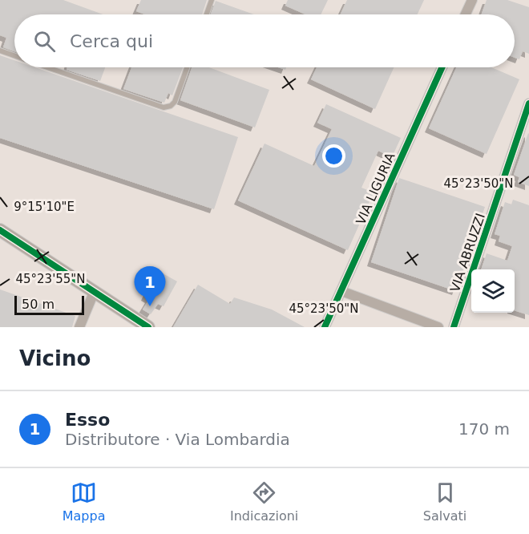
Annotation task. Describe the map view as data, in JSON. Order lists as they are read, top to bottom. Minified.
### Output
{"streets":{"street":["VIA LIGURIA","VIA ABRUZZI"]},"scale_bar":"50 m","page":{"search":"Cerca qui","pins":"1","scale":"50 m","heading":"Vicino","list":[{"mark":"1","name":"Esso","note":"Distributore · Via Lombardia","value":"170 m"}],"nav":["Mappa","Indicazioni","Salvati"]},"coordinates":["45°23'50\"N","9°15'10\"E","45°23'55\"N"]}
